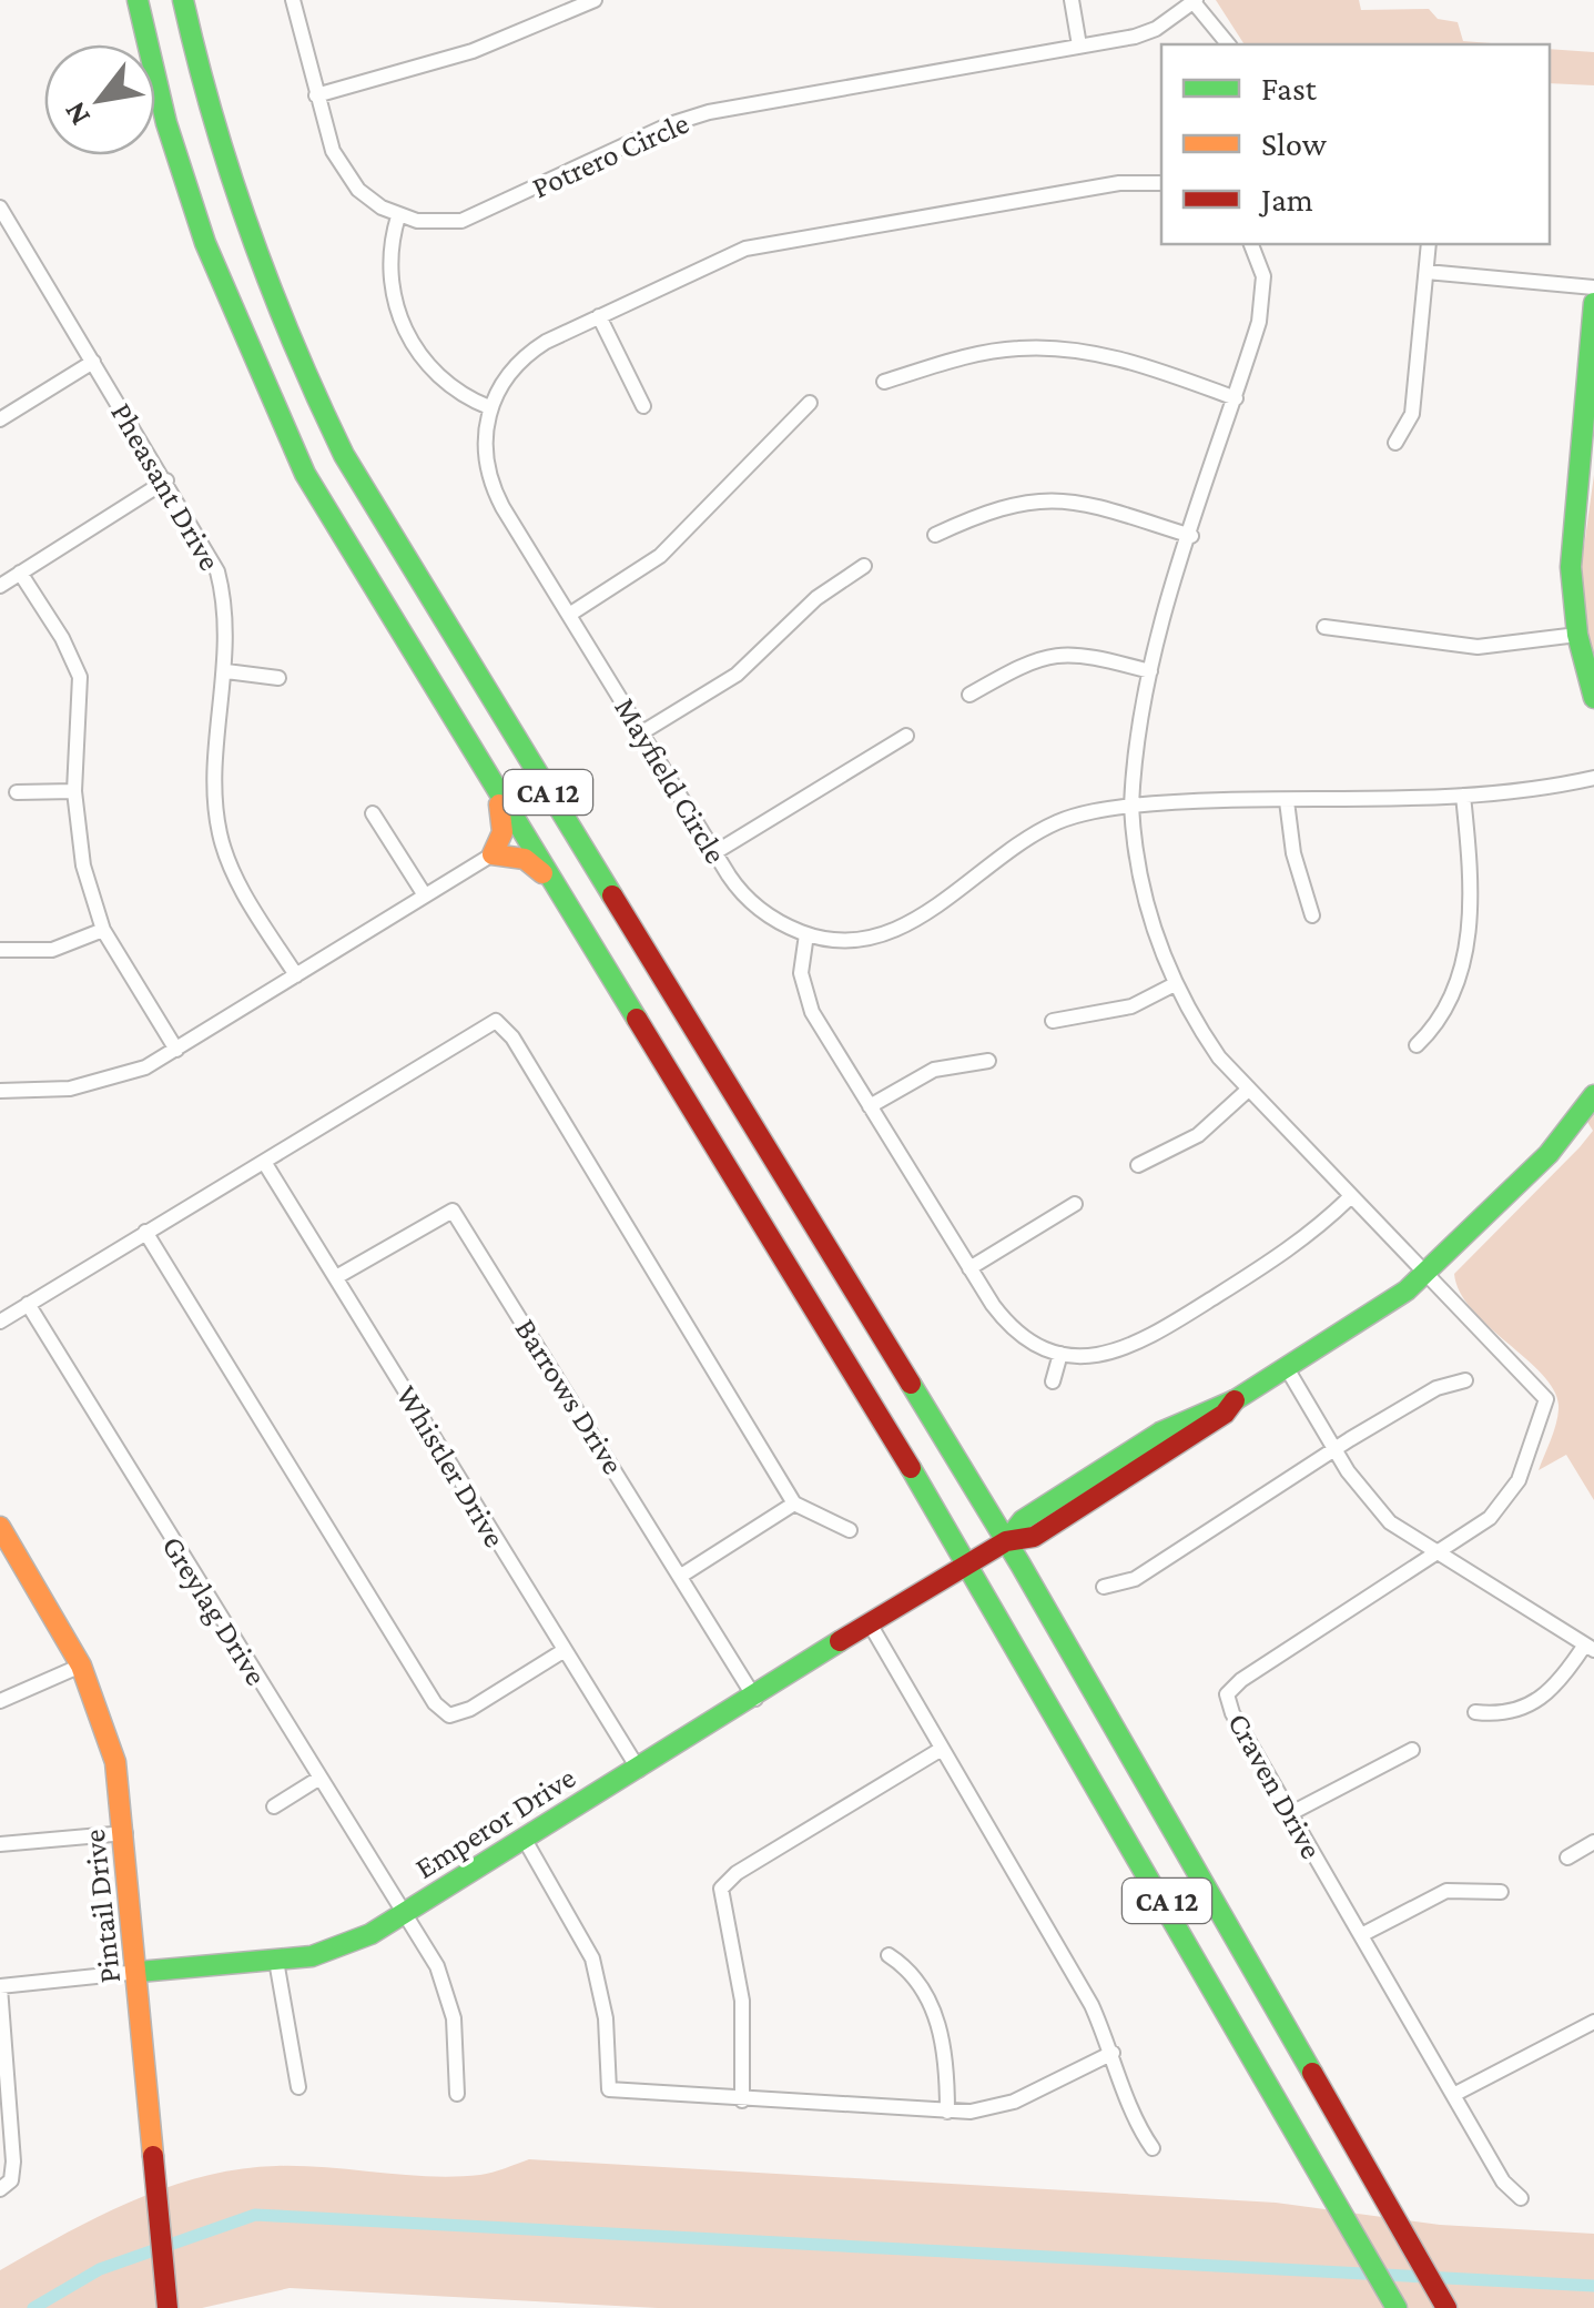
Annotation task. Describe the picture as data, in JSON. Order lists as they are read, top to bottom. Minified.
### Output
{"streets":{"main road":["CA 12","Emperor Drive","Pintail Drive"],"street":["Potrero Circle","Pheasant Drive","Mayfield Circle","Barrows Drive","Whistler Drive","Greylag Drive","Craven Drive"]},"crossings":[["CA 12","Emperor Drive"],["Barrows Drive","Whistler Drive"],["Barrows Drive","Emperor Drive"],["Whistler Drive","Emperor Drive"],["Greylag Drive","Emperor Drive"],["Emperor Drive","Pintail Drive"]],"legend":["Fast","Slow","Jam"],"north":"bottom left"}
